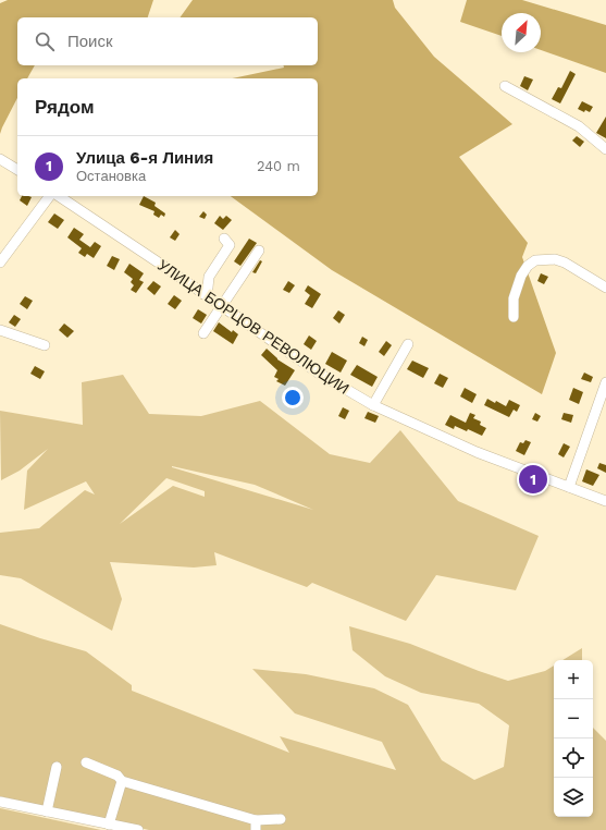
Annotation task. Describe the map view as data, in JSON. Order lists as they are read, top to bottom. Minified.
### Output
{"streets":{"street":["УЛИЦА БОРЦОВ РЕВОЛЮЦИИ"]},"north":"top right","page":{"search":"Поиск","heading":"Рядом","list":[{"mark":"1","name":"Улица 6-я Линия","note":"Остановка","value":"240 m"}],"pins":"1","map_buttons":["+","−"]}}
